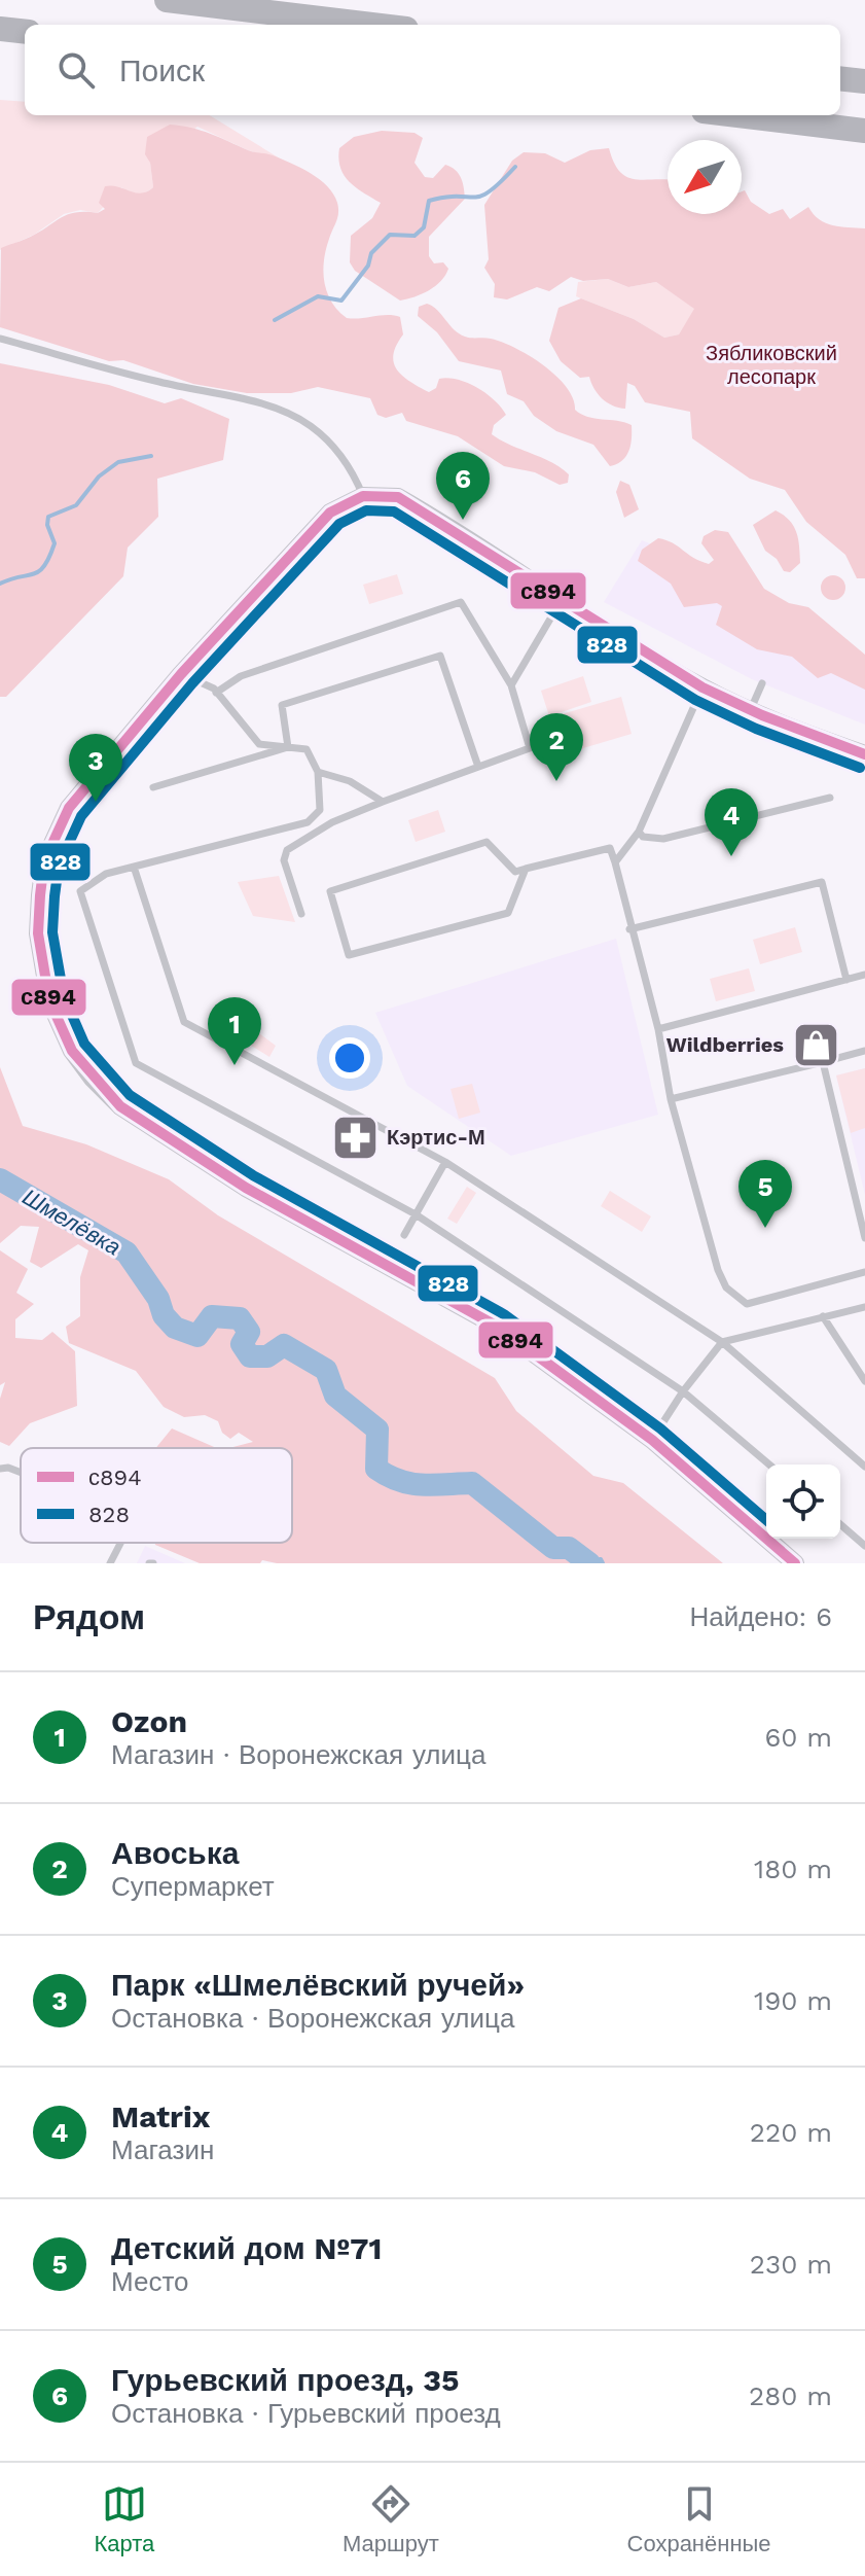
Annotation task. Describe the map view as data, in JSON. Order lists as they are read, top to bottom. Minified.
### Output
{"water":["Шмелёвка"],"parks":["Зябликовский лесопарк"],"places":{"shop":["Wildberries"],"pharmacy":["Кэртис-М"]},"lines":["transit line с894","transit line 828"],"legend":["с894","828"],"north":"bottom left","page":{"search":"Поиск","pins":["6","2","3","4","1","5"],"heading":["Рядом","Найдено: 6"],"list":[{"mark":"1","name":"Ozon","note":"Магазин · Воронежская улица","value":"60 m"},{"mark":"2","name":"Авоська","note":"Супермаркет","value":"180 m"},{"mark":"3","name":"Парк «Шмелёвский ручей»","note":"Остановка · Воронежская улица","value":"190 m"},{"mark":"4","name":"Matrix","note":"Магазин","value":"220 m"},{"mark":"5","name":"Детский дом №71","note":"Место","value":"230 m"},{"mark":"6","name":"Гурьевский проезд, 35","note":"Остановка · Гурьевский проезд","value":"280 m"}],"nav":["Карта","Маршрут","Сохранённые"]}}
